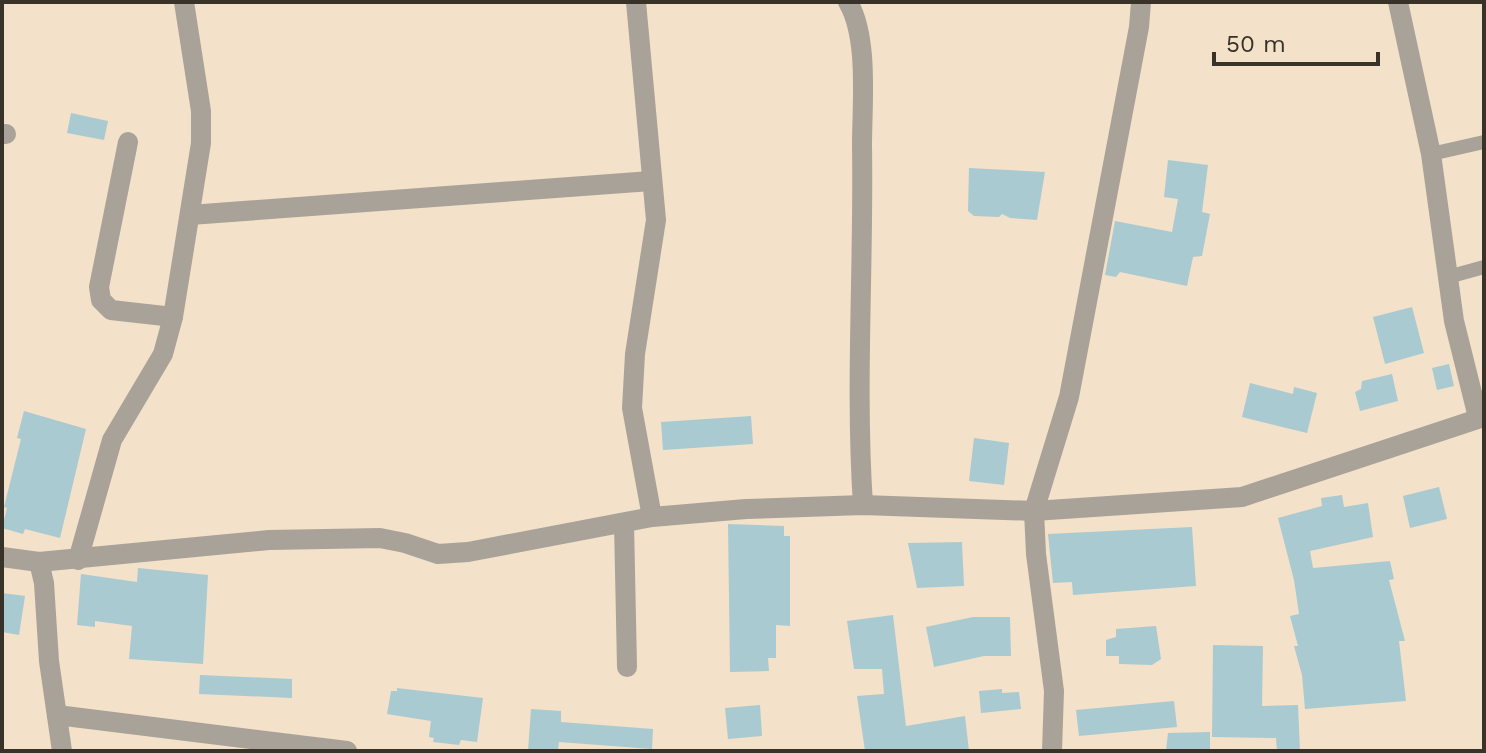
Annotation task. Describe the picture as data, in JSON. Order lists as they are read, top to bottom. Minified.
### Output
{"scale_bar":"50 m"}
